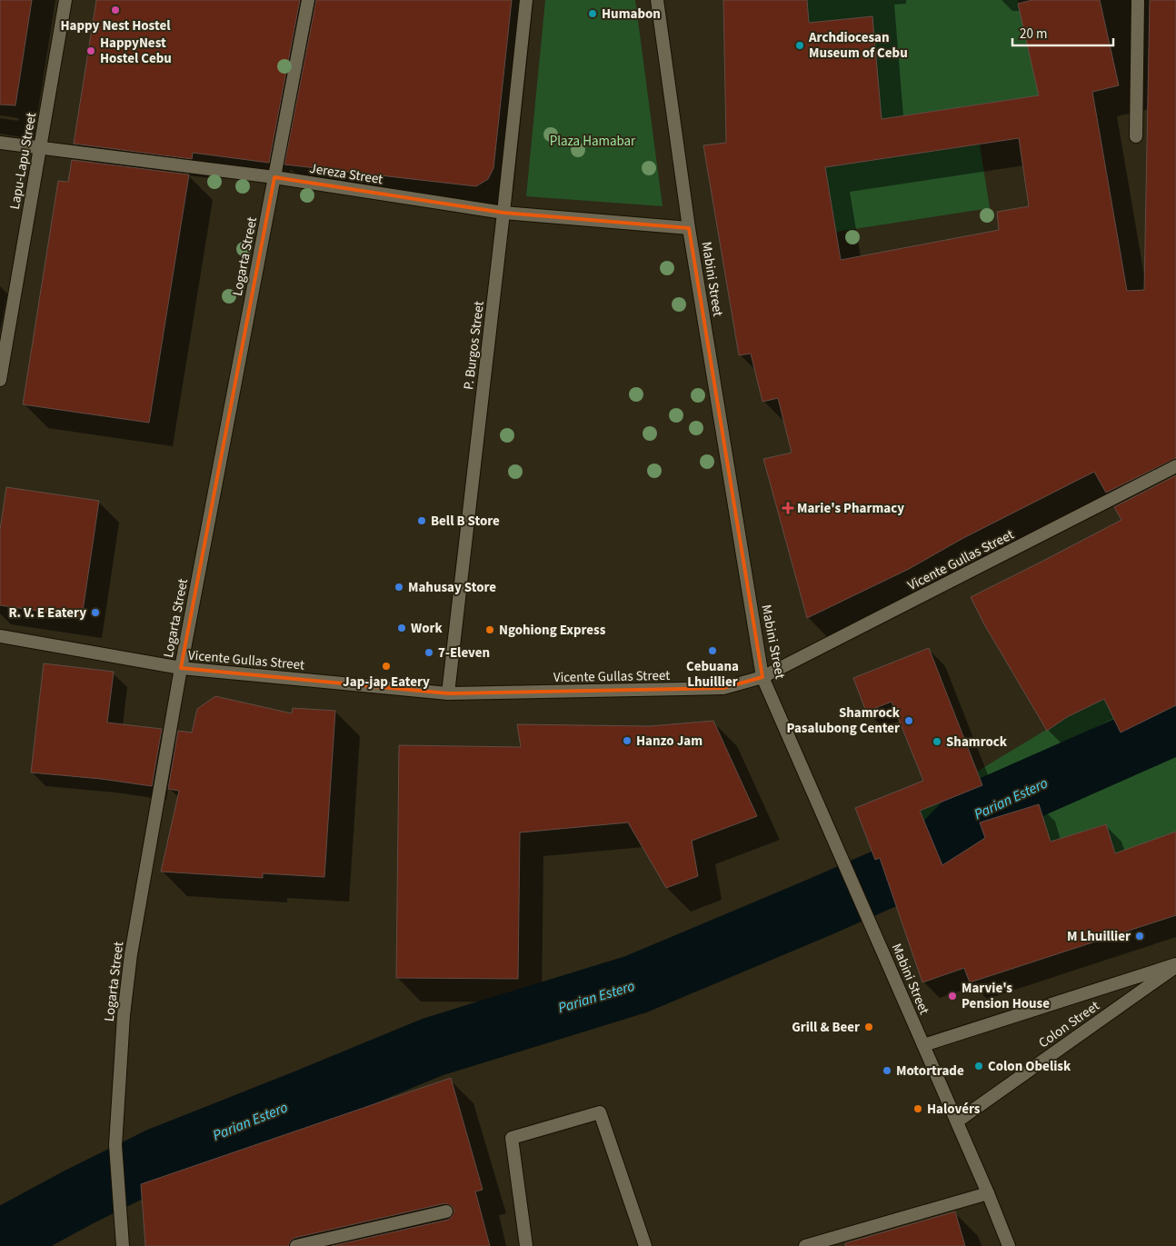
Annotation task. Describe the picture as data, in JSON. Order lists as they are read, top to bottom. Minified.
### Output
{"streets":{"street":["Lapu-Lapu Street","Jereza Street","Logarta Street","Mabini Street","P. Burgos Street","Vicente Gullas Street","Colon Street"]},"crossings":[["Lapu-Lapu Street","Jereza Street"],["Jereza Street","Logarta Street"],["Jereza Street","Mabini Street"],["Jereza Street","P. Burgos Street"],["Logarta Street","Vicente Gullas Street"],["Mabini Street","Vicente Gullas Street"],["Mabini Street","Colon Street"],["P. Burgos Street","Vicente Gullas Street"]],"water":["Parian Estero"],"parks":["Plaza Hamabar"],"places":{"other":["Happy Nest Hostel","Humabon","Archdiocesan Museum of Cebu","HappyNest Hostel Cebu","Bell B Store","Mahusay Store","R. V. E Eatery","Work","Ngohiong Express","Cebuana Lhuillier","7-Eleven","Jap-jap Eatery","Shamrock Pasalubong Center","Hanzo Jam","Shamrock","M Lhuillier","Marvie's Pension House","Grill & Beer","Colon Obelisk","Motortrade","Halovérs"],"health":["Marie's Pharmacy"]},"scale_bar":"20 m"}
